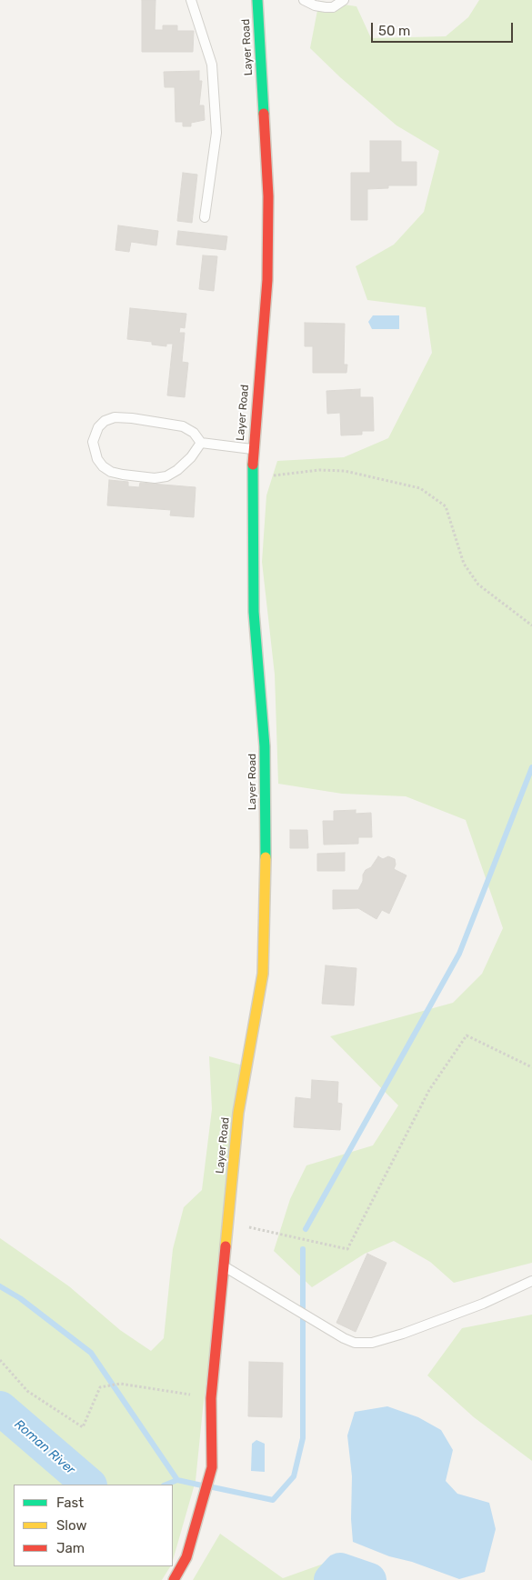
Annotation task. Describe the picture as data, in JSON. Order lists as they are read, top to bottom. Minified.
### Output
{"streets":{"main road":["Layer Road"]},"water":["Roman River"],"legend":["Fast","Slow","Jam"],"scale_bar":"50 m"}
